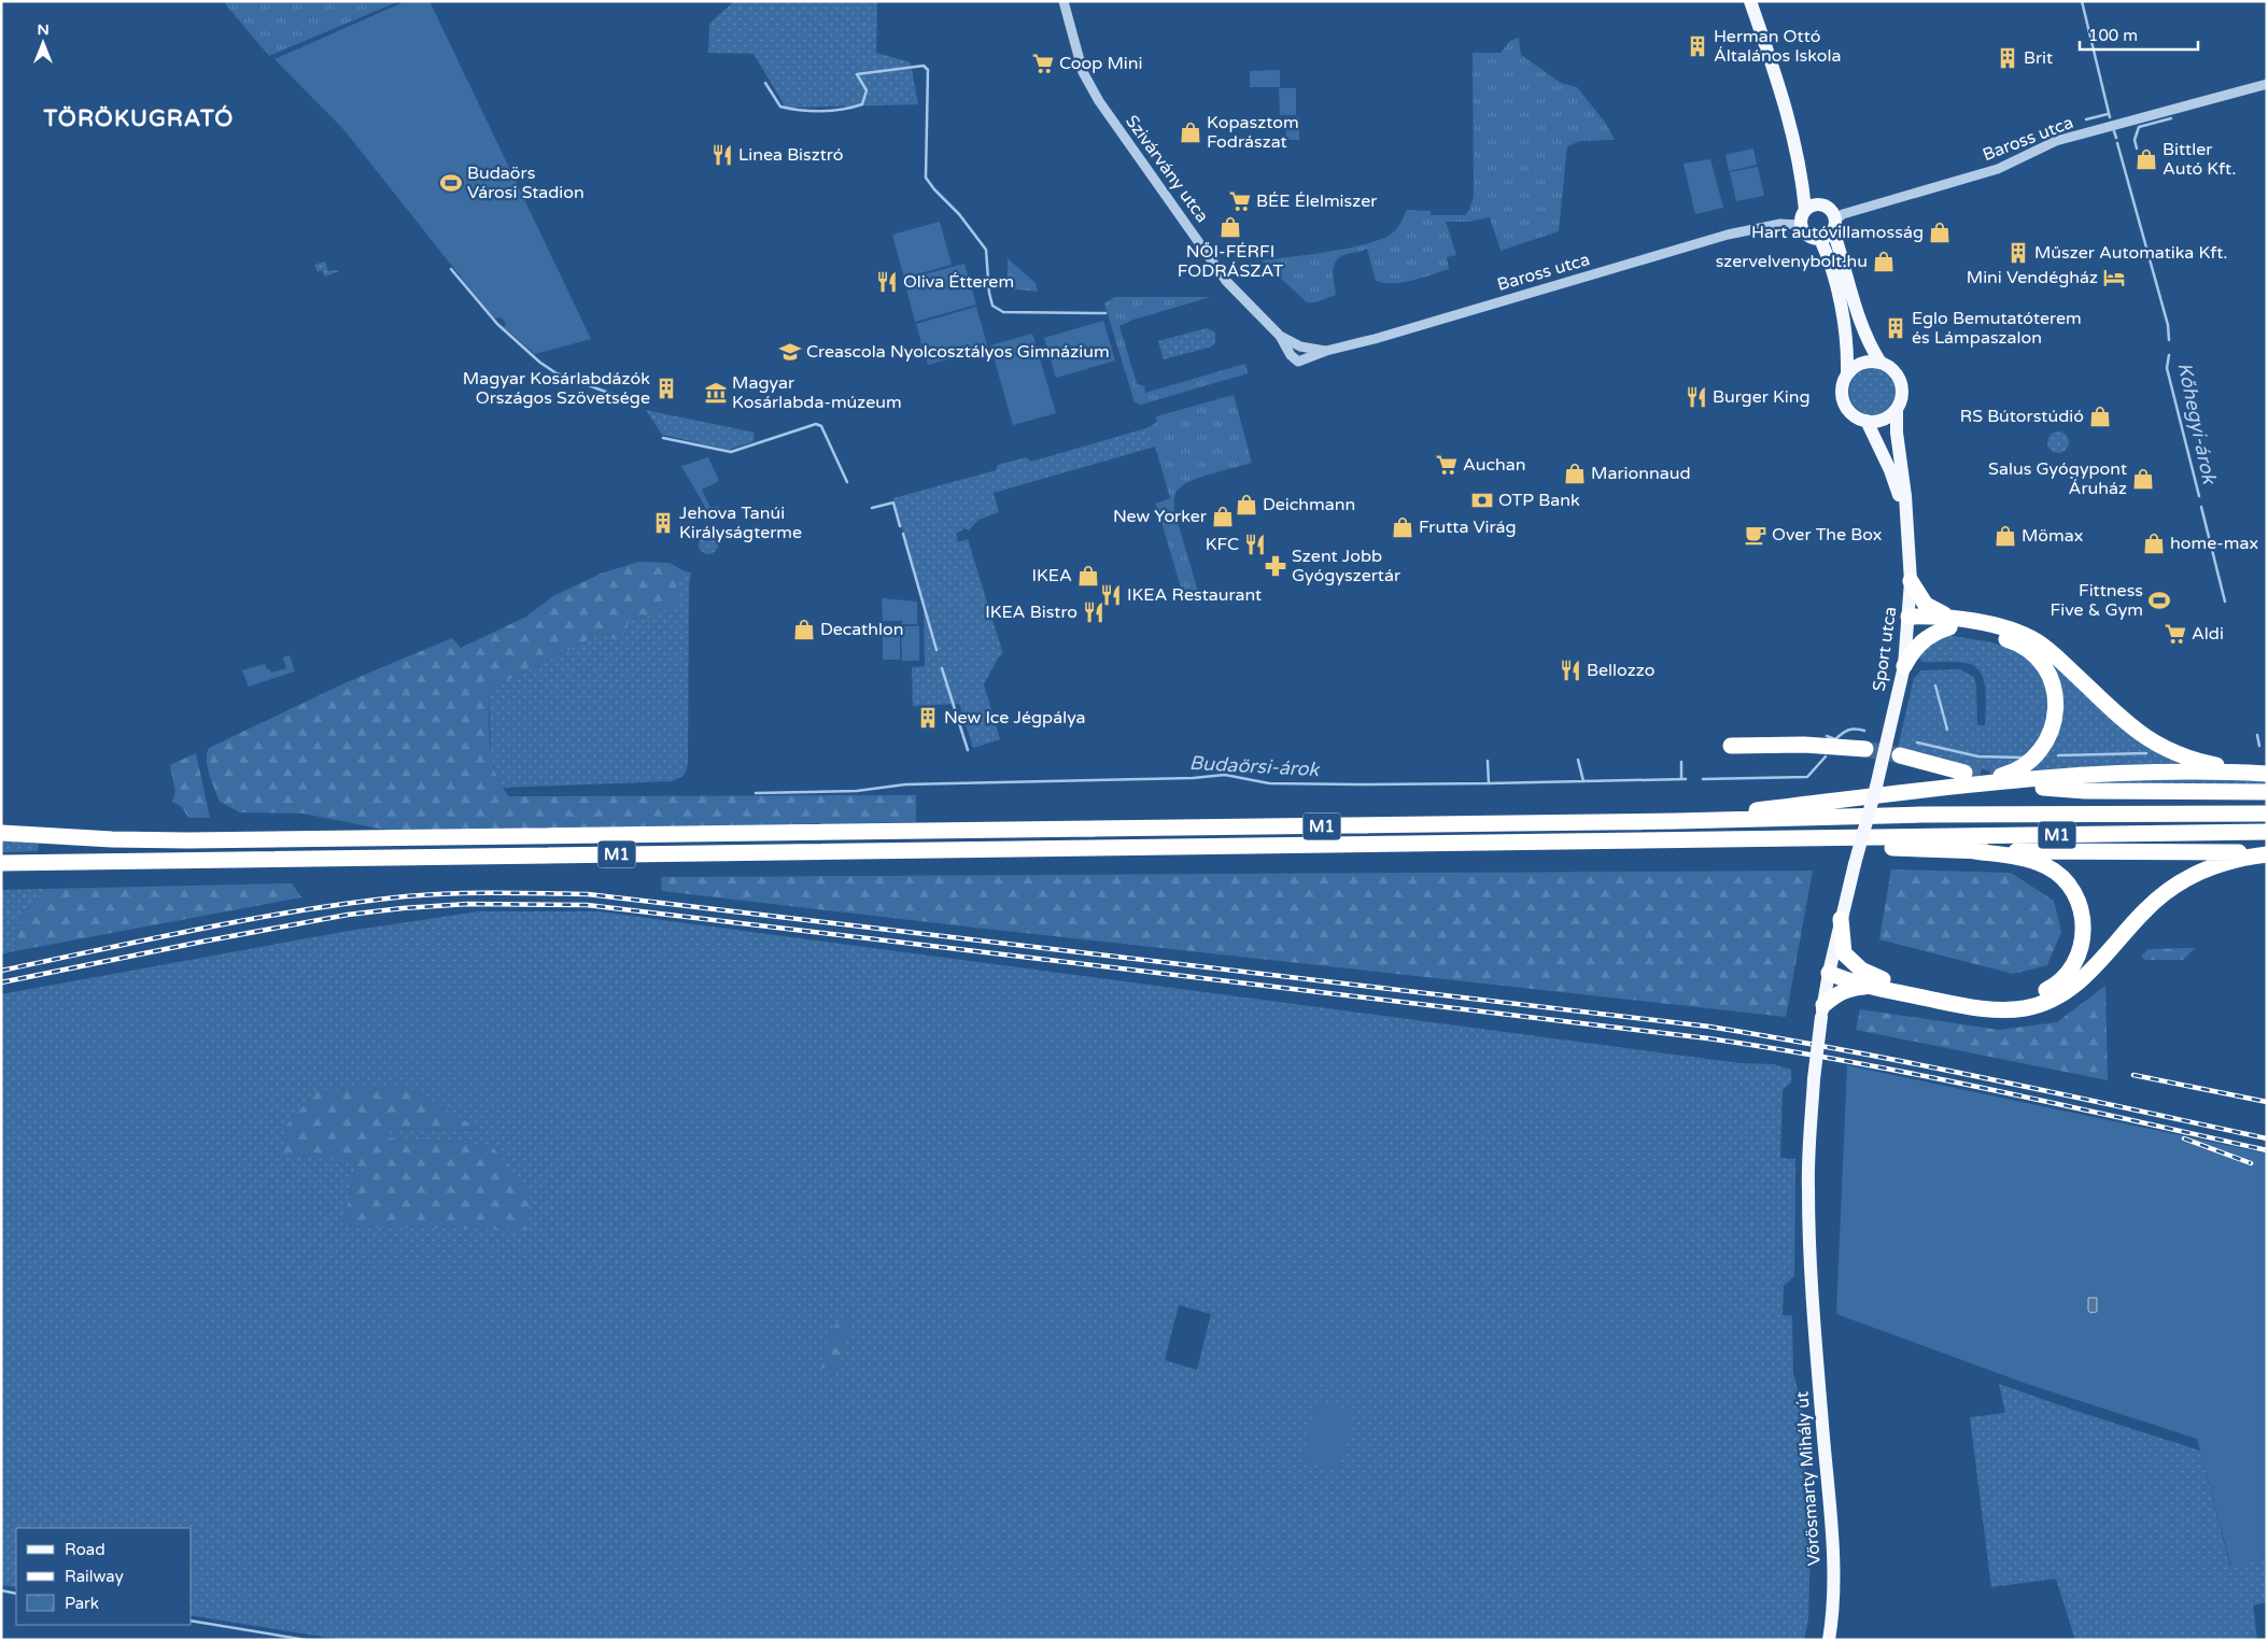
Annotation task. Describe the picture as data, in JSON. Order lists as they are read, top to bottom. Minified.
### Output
{"streets":{"highway":["M1"],"main road":["Sport utca","Vörösmarty Mihály út"],"street":["Baross utca","Szivárvány utca"]},"crossings":[["Baross utca","Szivárvány utca"],["Sport utca","Vörösmarty Mihály út"]],"districts":["TÖRÖKUGRATÓ"],"water":["Kőhegyi-árok","Budaörsi-árok"],"places":{"building":["Herman Ottó Általános Iskola","Brit","Műszer Automatika Kft.","Eglo Bemutatóterem és Lámpaszalon","Magyar Kosárlabdázók Országos Szövetsége","Jehova Tanúi Királyságterme","New Ice Jégpálya"],"supermarket":["Coop Mini","BÉE Élelmiszer","Auchan","Aldi"],"shop":["Kopasztom Fodrászat","Bittler Autó Kft.","NŐI-FÉRFI FODRÁSZAT","Hart autóvillamosság","szervelvenybolt.hu","RS Bútorstúdió","Marionnaud","Salus Gyógypont Áruház","Deichmann","New Yorker","Frutta Virág","Mömax","home-max","IKEA","Decathlon"],"restaurant":["Linea Bisztró","Oliva Étterem","Burger King","KFC","IKEA Restaurant","IKEA Bistro","Bellozzo"],"sports":["Budaörs Városi Stadion","Fittness Five & Gym"],"hotel":["Mini Vendégház"],"school or university":["Creascola Nyolcosztályos Gimnázium"],"museum":["Magyar Kosárlabda-múzeum"],"bank":["OTP Bank"],"cafe":["Over The Box"],"pharmacy":["Szent Jobb Gyógyszertár"]},"legend":["Road","Railway","Park"],"scale_bar":"100 m","north":"top"}
